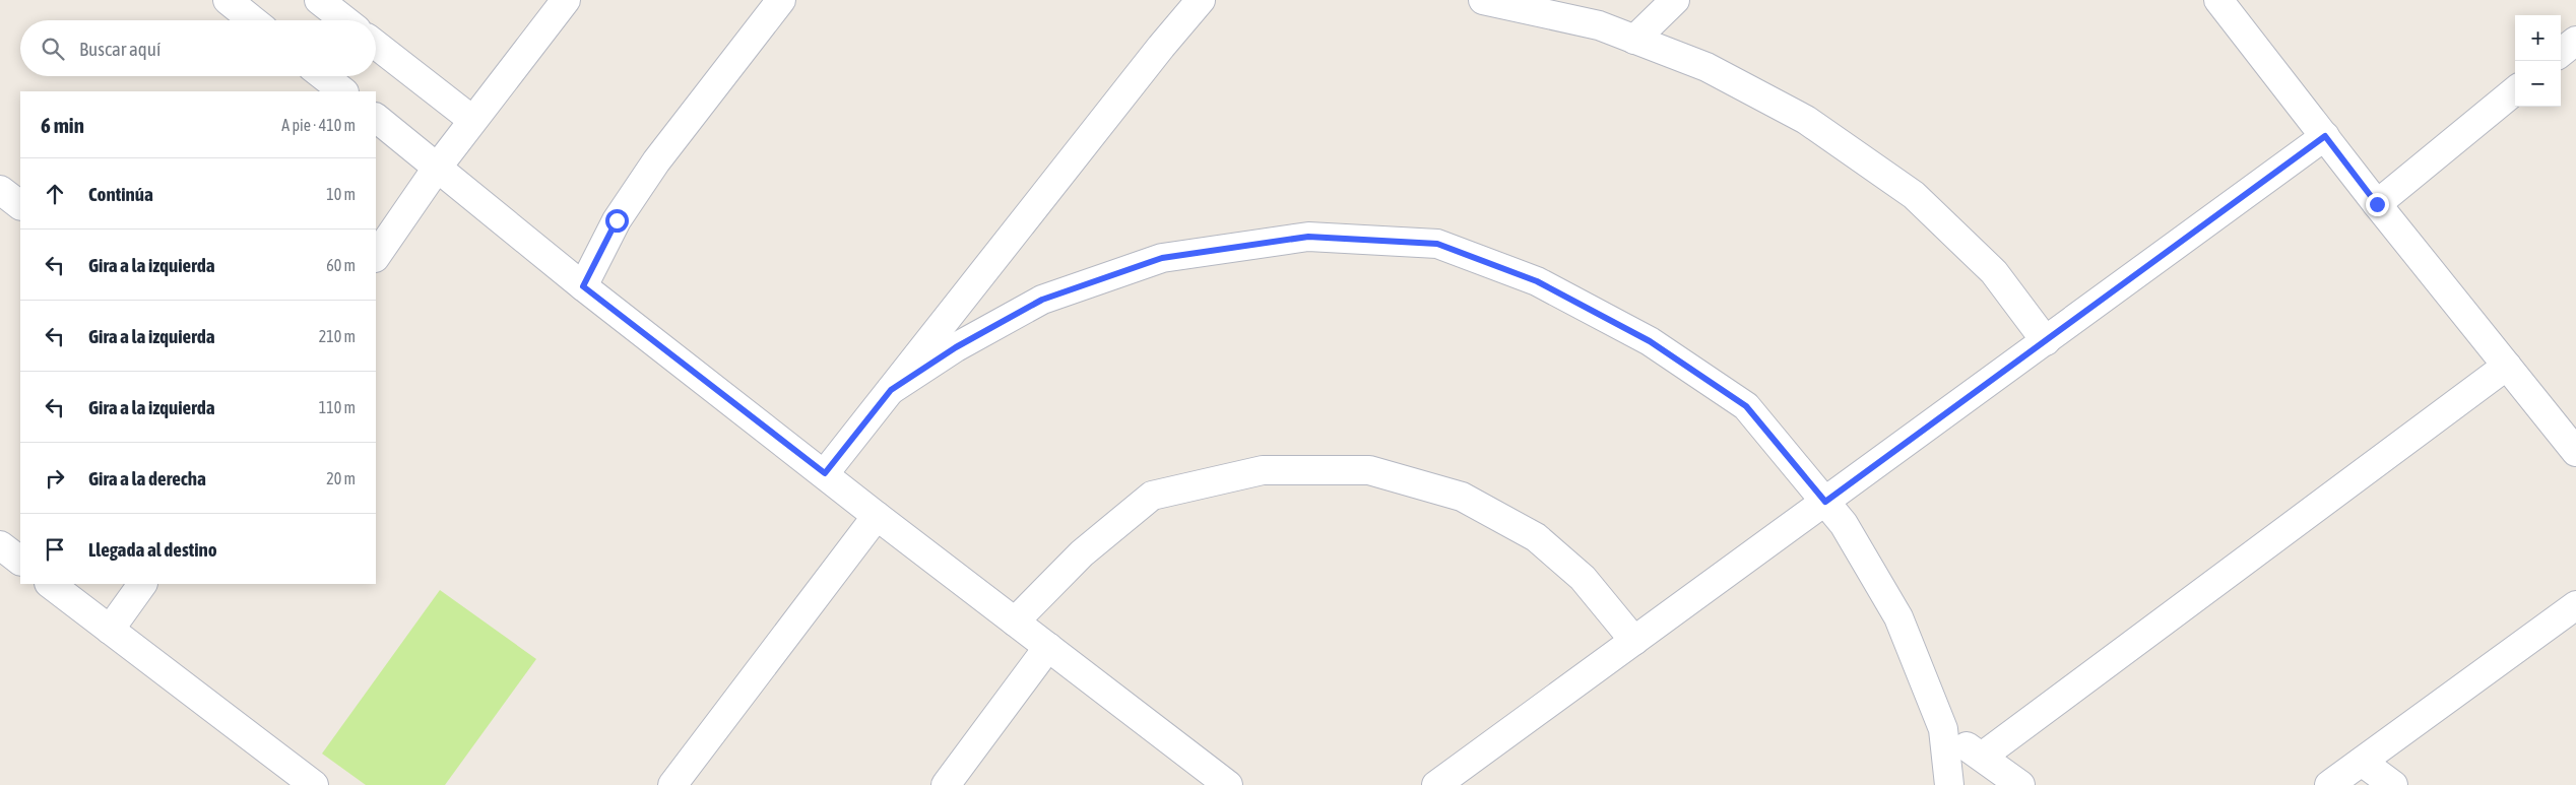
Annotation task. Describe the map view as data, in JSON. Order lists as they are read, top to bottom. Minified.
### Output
{"page":{"map_buttons":["+","−"],"search":"Buscar aquí","heading":["6 min","A pie · 410 m"],"list":[["Continúa","10 m"],["Gira a la izquierda","60 m"],["Gira a la izquierda","210 m"],["Gira a la izquierda","110 m"],["Gira a la derecha","20 m"],"Llegada al destino"]}}
